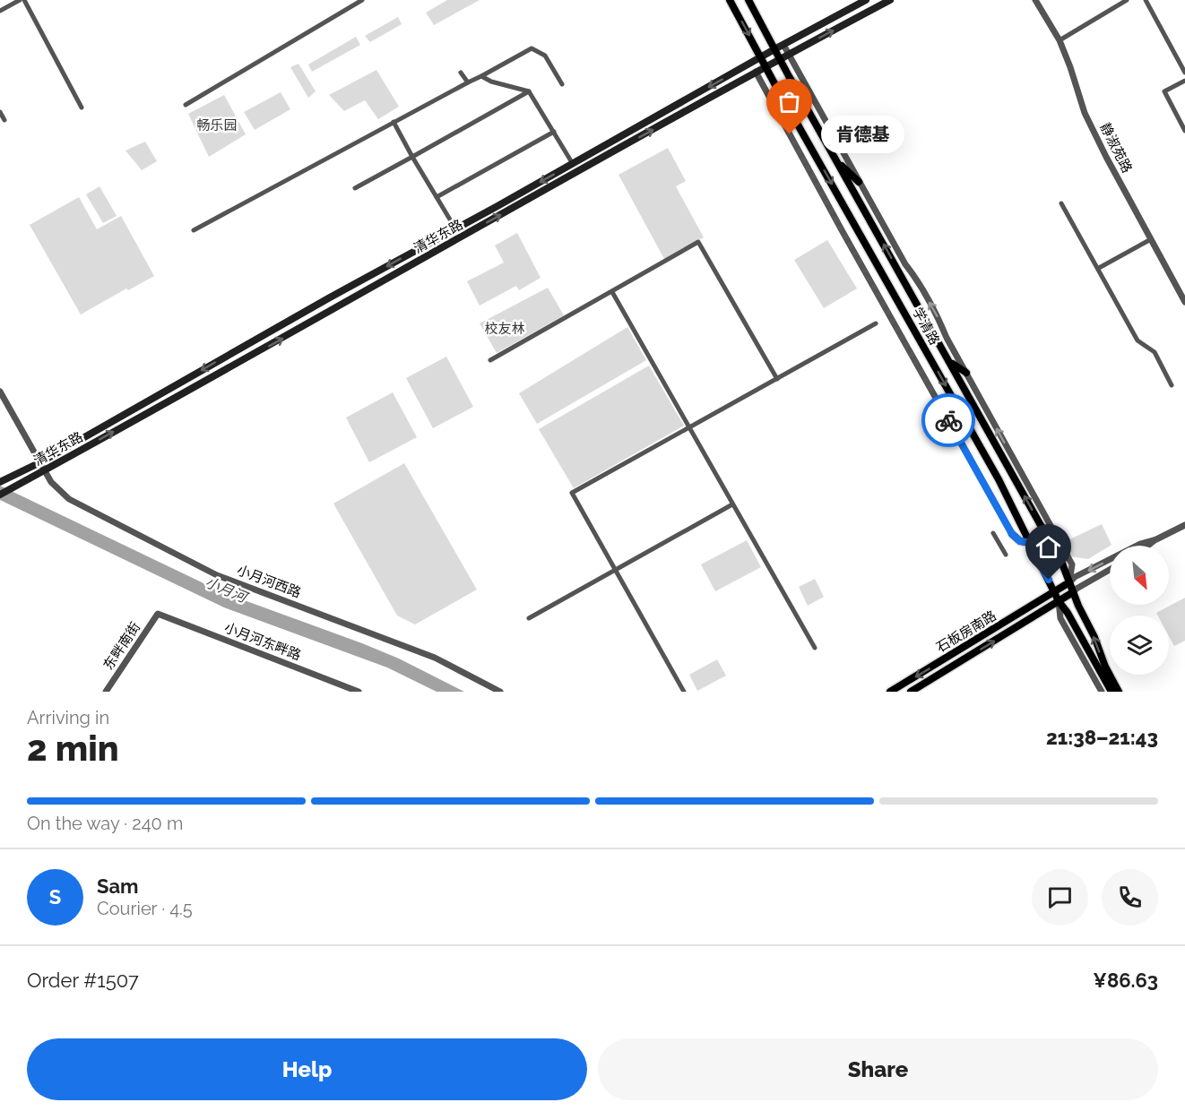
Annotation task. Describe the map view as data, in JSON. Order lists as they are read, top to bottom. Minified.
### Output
{"streets":{"main road":["清华东路","学清路","石板房南路"],"street":["静淑苑路","小月河西路","小月河东畔路","东畔南街"]},"crossings":[["清华东路","学清路"],["清华东路","小月河西路"],["学清路","石板房南路"],["小月河东畔路","东畔南街"]],"water":["小月河"],"parks":["畅乐园","校友林"],"places":["肯德基"],"north":"bottom right","page":{"bubble":"肯德基","heading":["2 min","Arriving in","21:38–21:43"],"panel":["Sam","Courier · 4.5","Order #1507","¥86.63"],"bar":"On the way · 240 m","round":"S","buttons":["Help","Share"]}}
